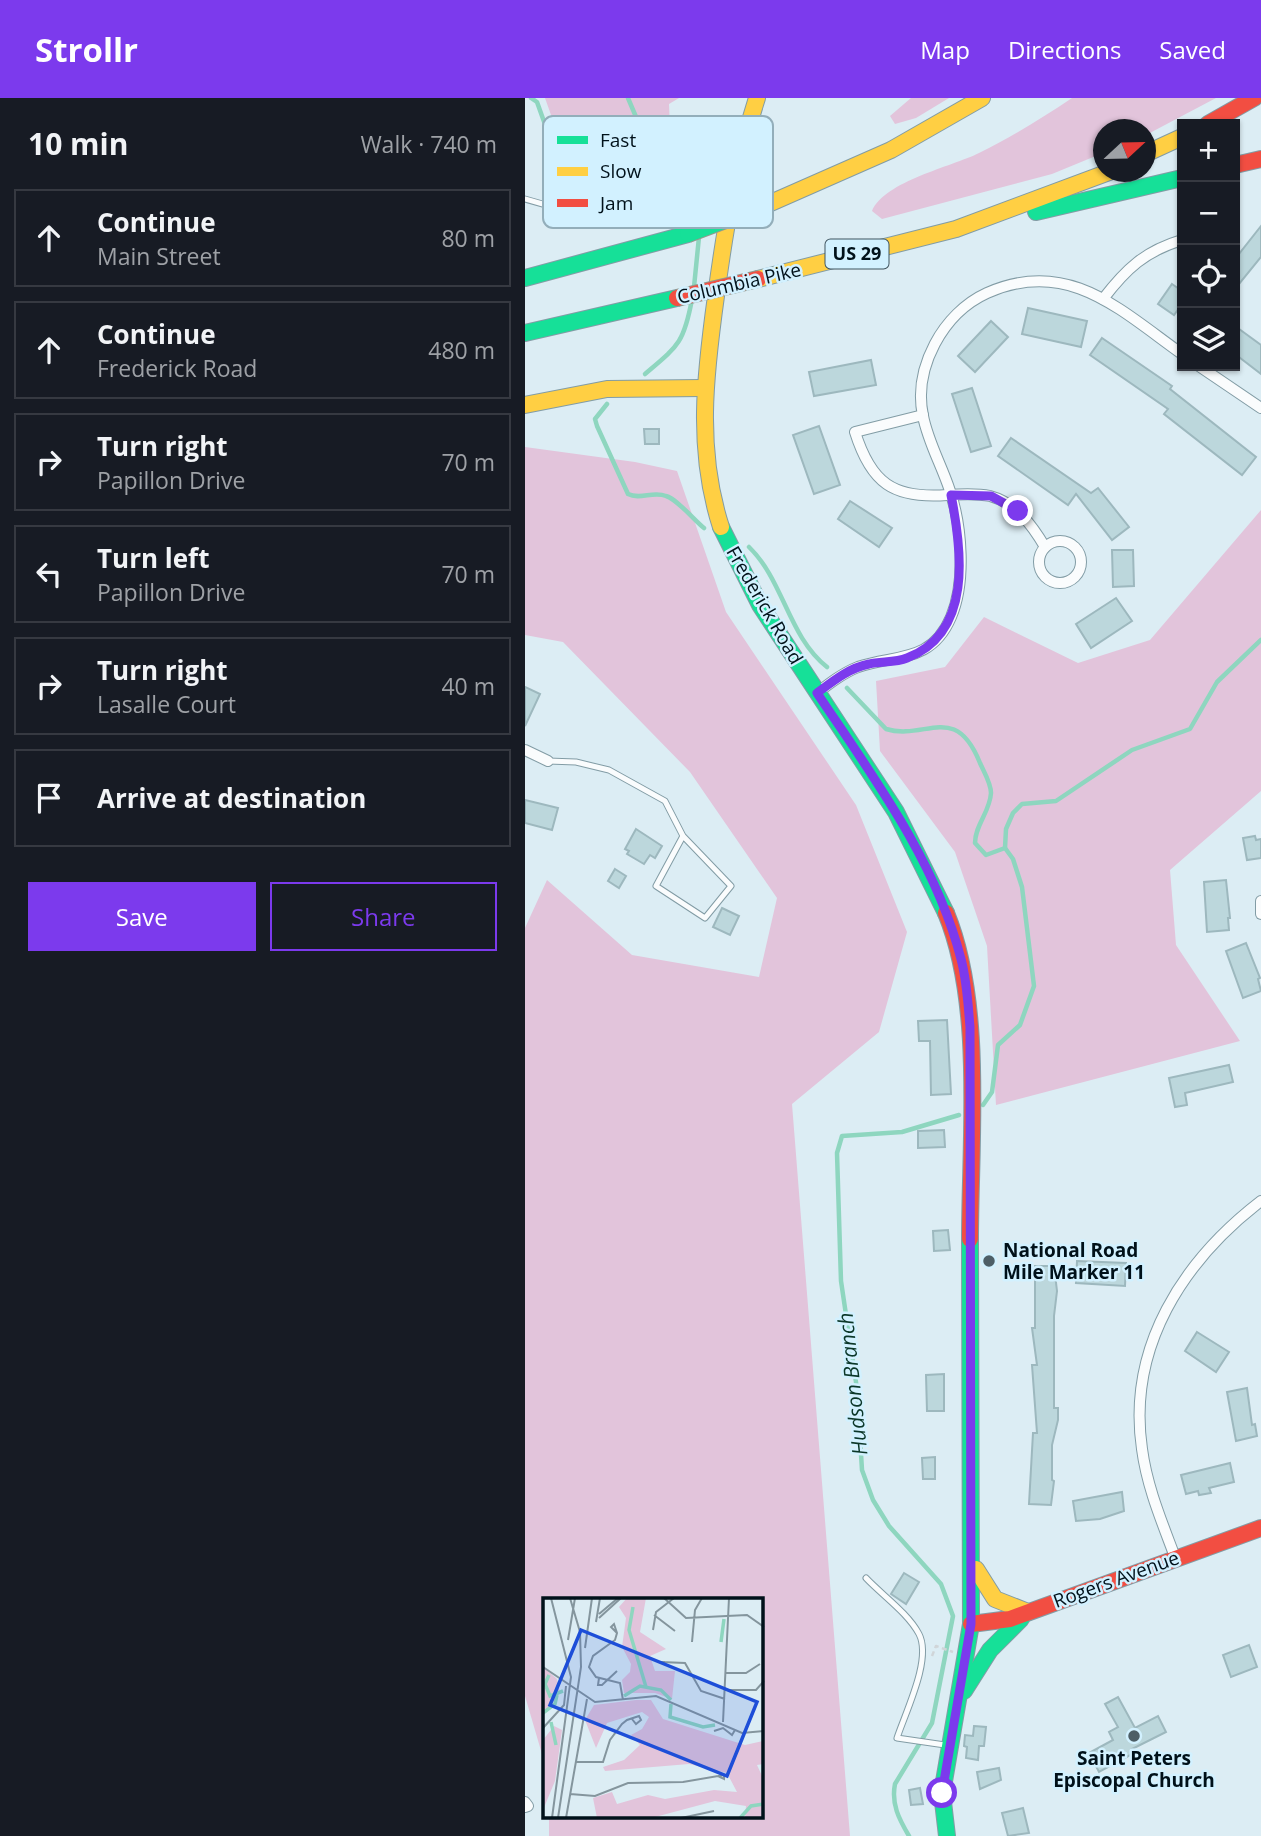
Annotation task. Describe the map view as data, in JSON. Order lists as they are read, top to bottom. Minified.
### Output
{"streets":{"main road":["US 29","Columbia Pike","Frederick Road","Rogers Avenue"]},"crossings":[["Frederick Road","Rogers Avenue"]],"water":["Hudson Branch"],"places":["National Road Mile Marker 11","Saint Peters Episcopal Church"],"legend":["Fast","Slow","Jam"],"north":"right","page":{"header":"Strollr","nav":["Map","Directions","Saved"],"heading":["10 min","Walk · 740 m"],"map_buttons":["+","−"],"list":[["Continue","Main Street","80 m"],["Continue","Frederick Road","480 m"],["Turn right","Papillon Drive","70 m"],["Turn left","Papillon Drive","70 m"],["Turn right","Lasalle Court","40 m"],"Arrive at destination"],"buttons":["Save","Share"]}}
